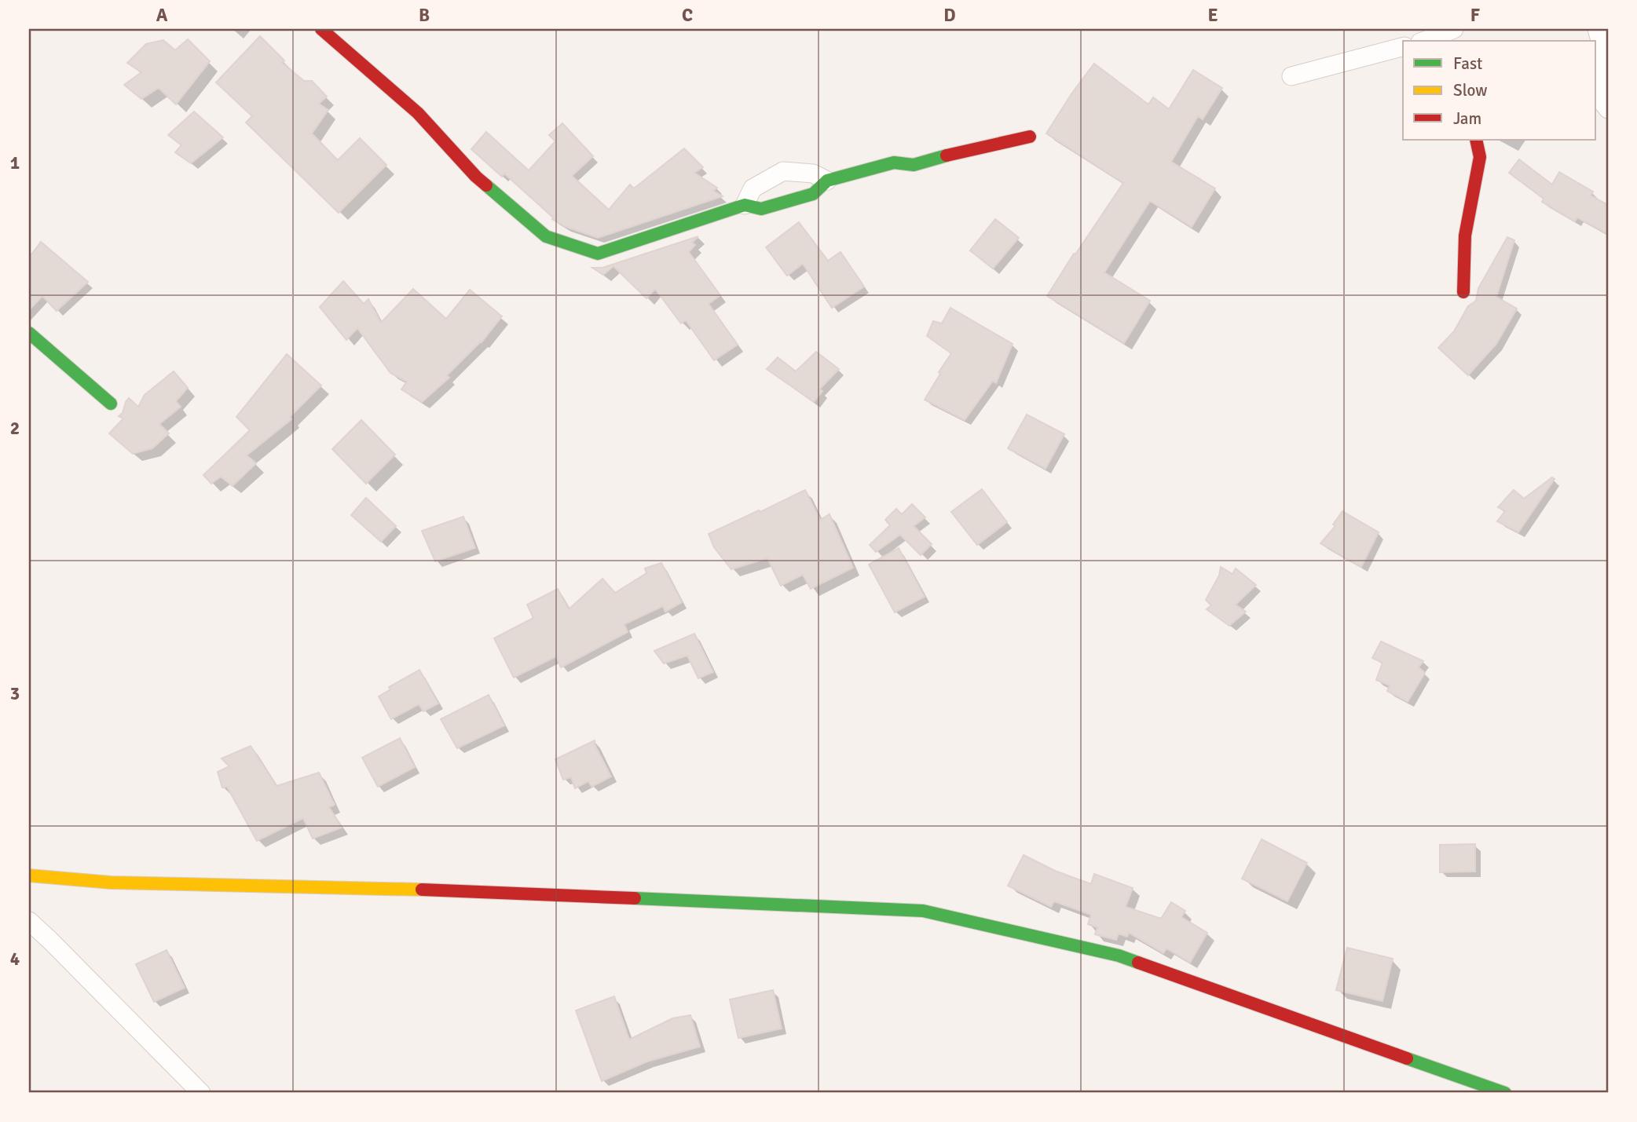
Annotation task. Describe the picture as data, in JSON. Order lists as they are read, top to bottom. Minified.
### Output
{"legend":["Fast","Slow","Jam"],"grid":{"columns":["A","B","C","D","E","F"],"rows":["1","2","3","4"]}}
